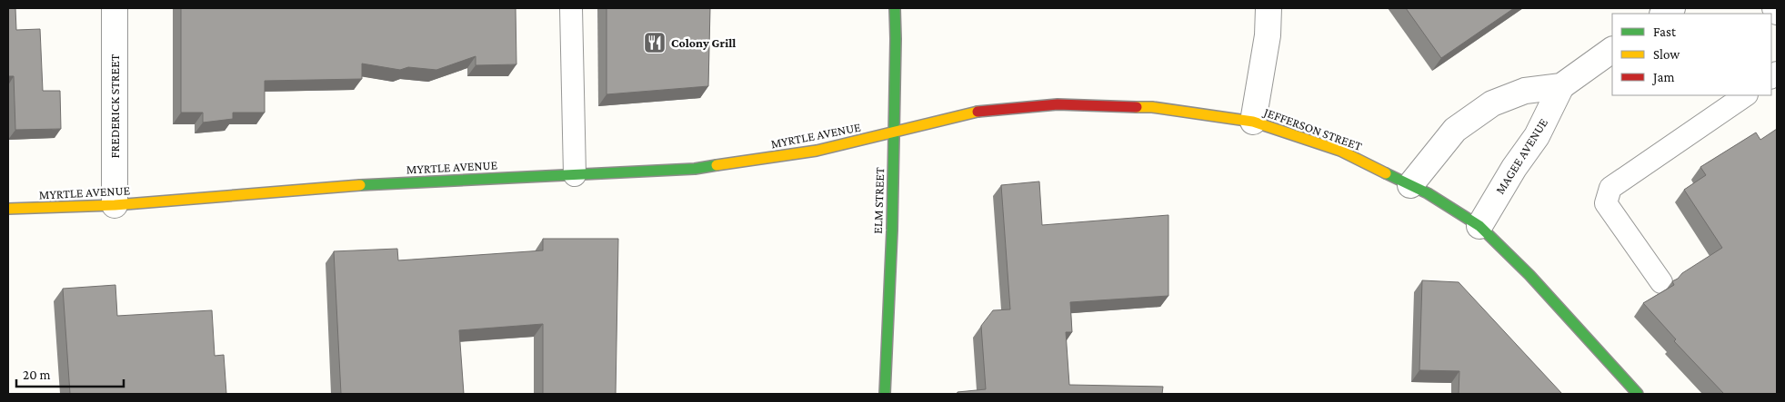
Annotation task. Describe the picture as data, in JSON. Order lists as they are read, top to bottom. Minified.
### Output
{"streets":{"street":["FREDERICK STREET","JEFFERSON STREET","MYRTLE AVENUE","MAGEE AVENUE","ELM STREET"]},"crossings":[["FREDERICK STREET","MYRTLE AVENUE"],["JEFFERSON STREET","MYRTLE AVENUE"],["JEFFERSON STREET","MAGEE AVENUE"],["JEFFERSON STREET","ELM STREET"],["MYRTLE AVENUE","ELM STREET"]],"places":{"restaurant":["Colony Grill"]},"legend":["Fast","Slow","Jam"],"scale_bar":"20 m"}
